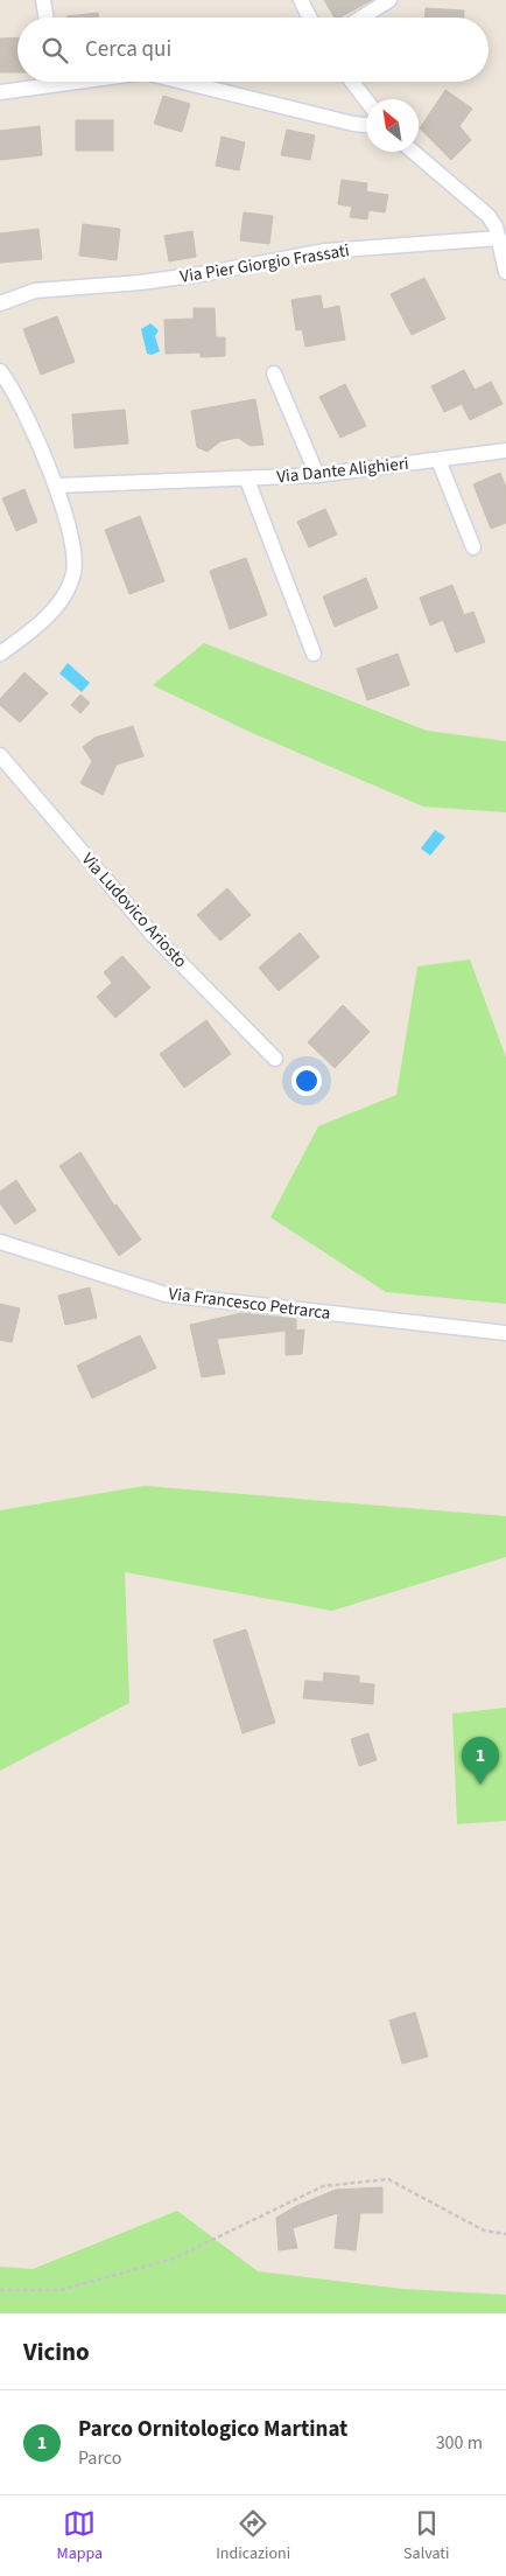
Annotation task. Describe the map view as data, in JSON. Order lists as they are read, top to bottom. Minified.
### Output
{"streets":{"street":["Via Pier Giorgio Frassati","Via Dante Alighieri","Via Ludovico Ariosto","Via Francesco Petrarca"]},"north":"top left","page":{"search":"Cerca qui","pins":"1","heading":"Vicino","list":[{"mark":"1","name":"Parco Ornitologico Martinat","note":"Parco","value":"300 m"}],"nav":["Mappa","Indicazioni","Salvati"]}}
